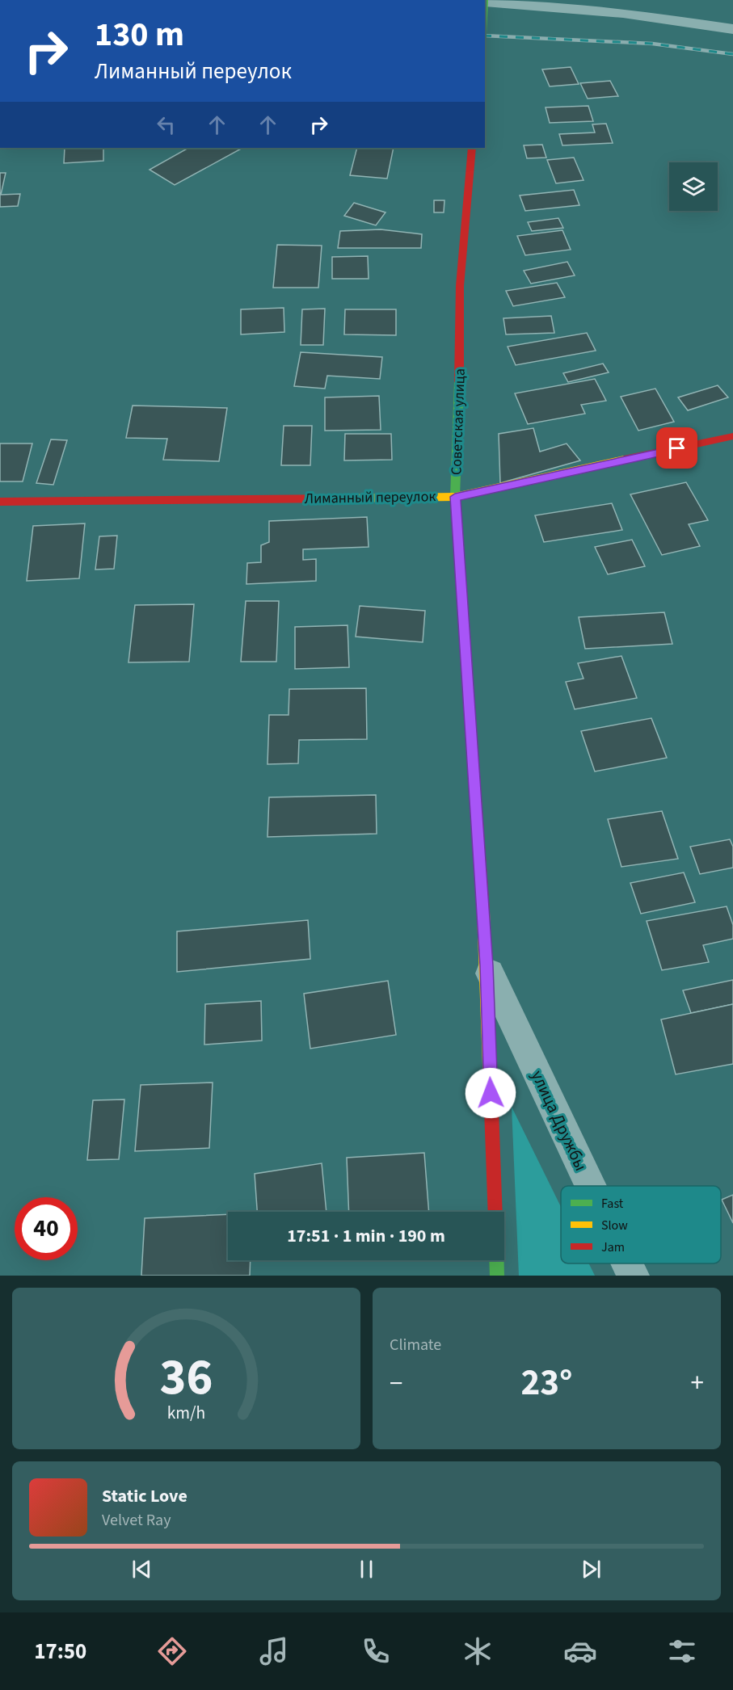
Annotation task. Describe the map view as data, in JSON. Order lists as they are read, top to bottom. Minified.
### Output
{"streets":{"street":["Советская улица","Лиманный переулок","улица Дружбы"]},"crossings":[["Советская улица","Лиманный переулок"],["Советская улица","улица Дружбы"]],"legend":["Fast","Slow","Jam"],"page":{"turn":["130 m","Лиманный переулок"],"limit":"40","trip":"17:51 · 1 min · 190 m","tile":"Climate","heat":["−","23°","+"],"song":["Static Love","Velvet Ray"],"tabs":"17:50","gauge":["36","km/h"]}}
